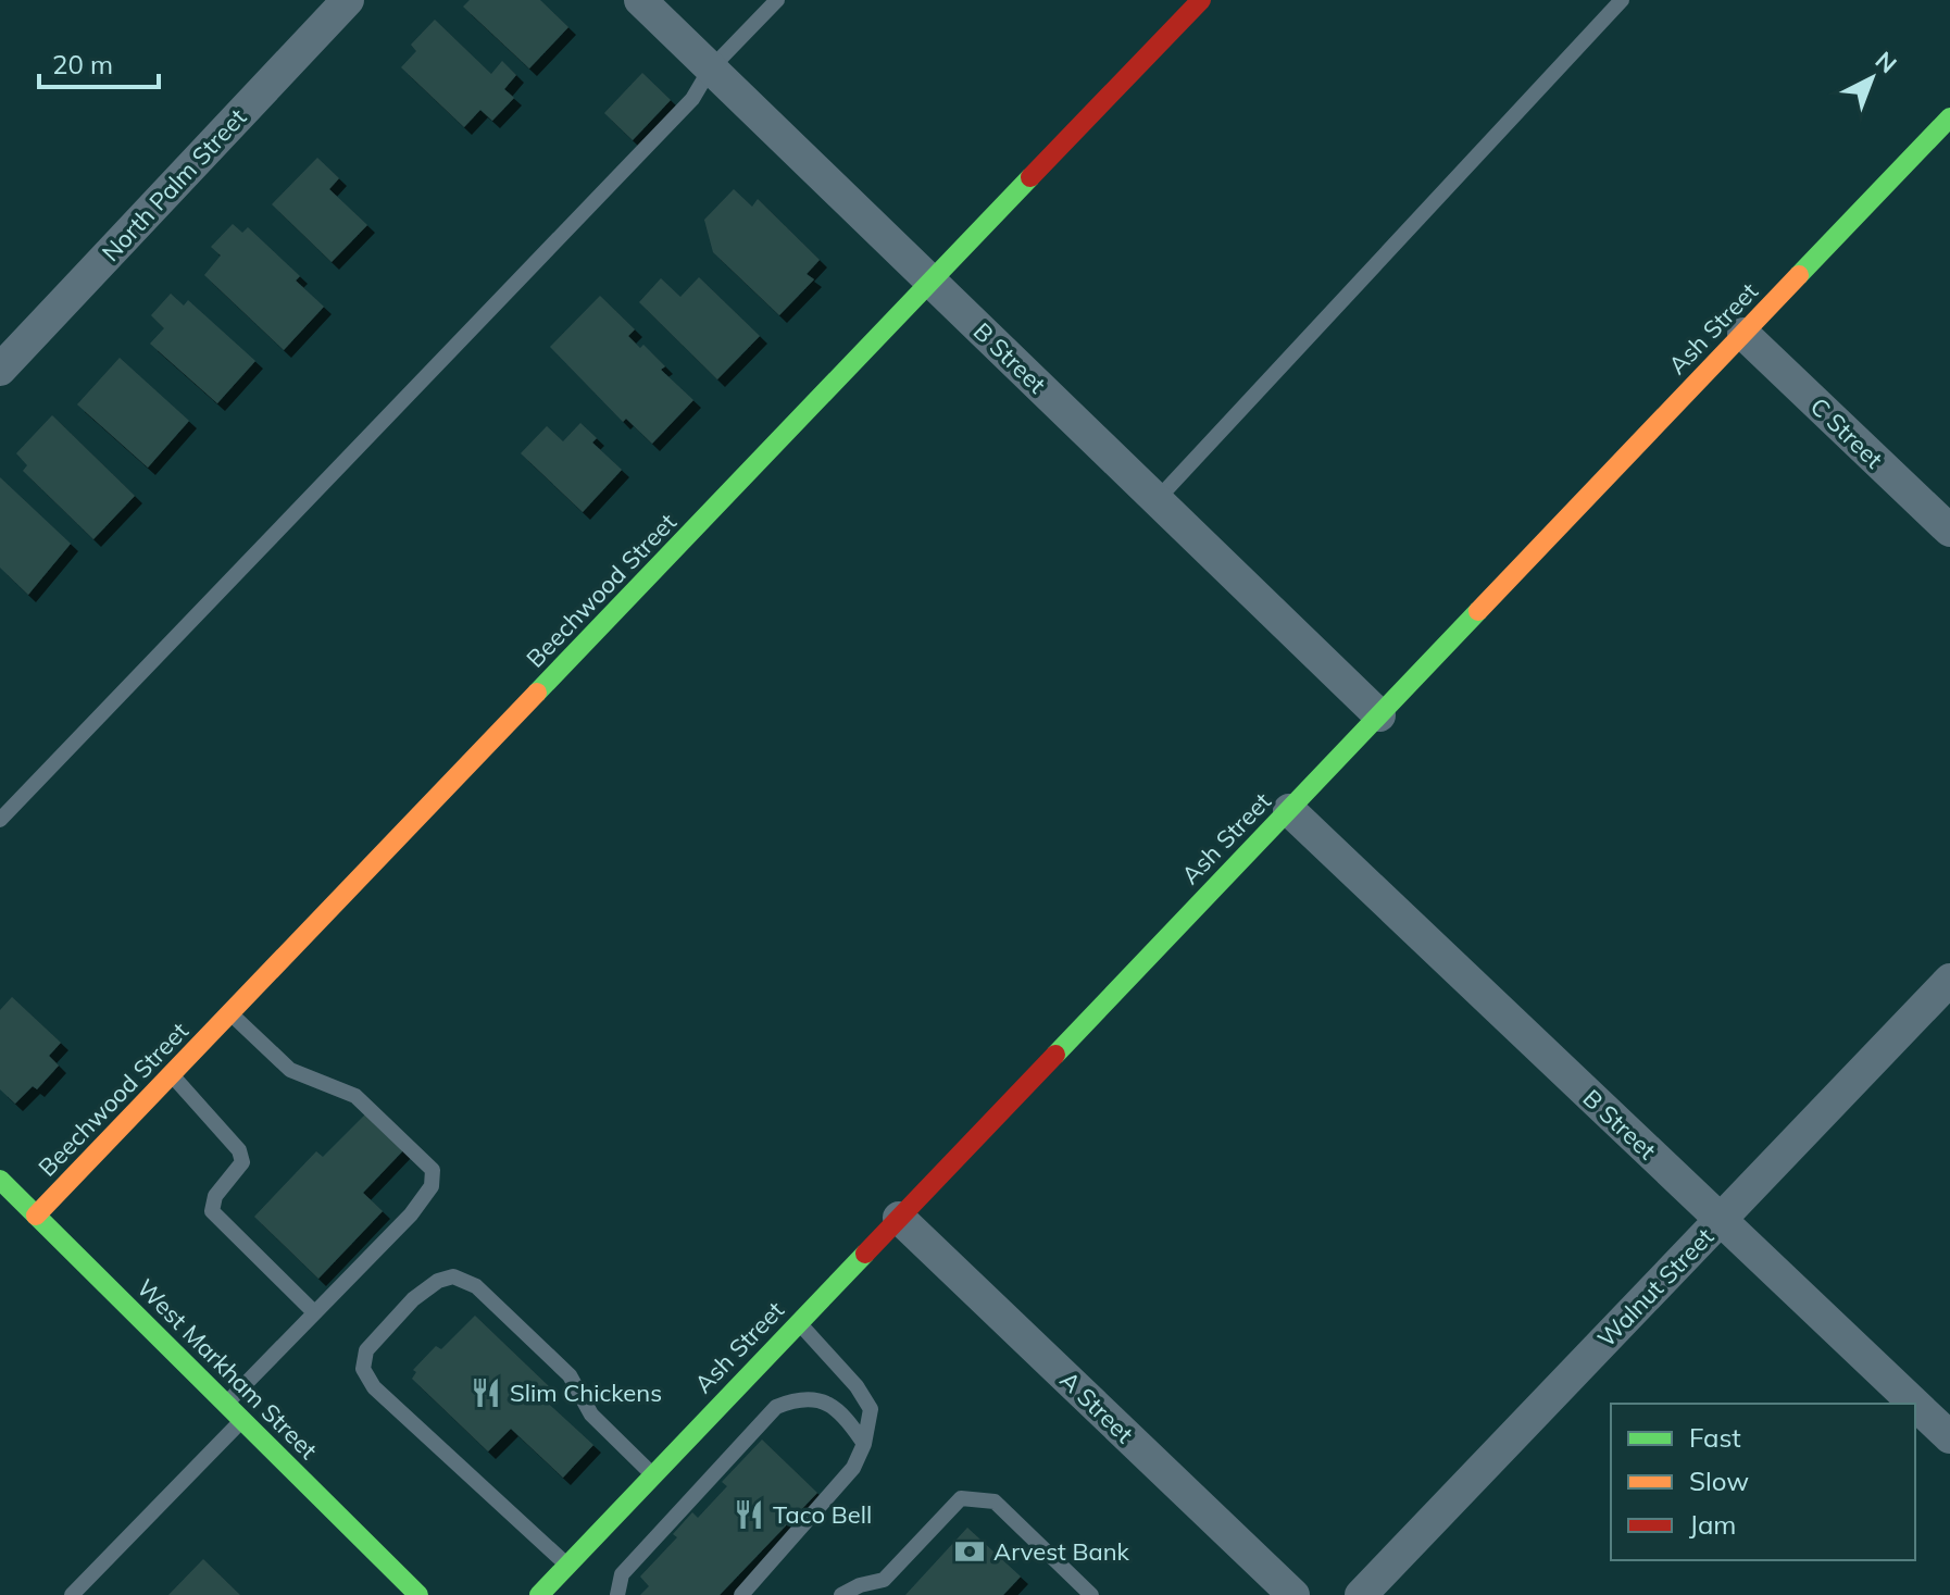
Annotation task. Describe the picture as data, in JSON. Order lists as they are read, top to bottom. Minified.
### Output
{"streets":{"street":["North Palm Street","Ash Street","B Street","C Street","Beechwood Street","Walnut Street","West Markham Street","A Street"]},"crossings":[["Ash Street","B Street"],["Ash Street","C Street"],["Ash Street","A Street"],["B Street","Beechwood Street"],["B Street","Walnut Street"],["Beechwood Street","West Markham Street"]],"places":{"restaurant":["Slim Chickens","Taco Bell"],"bank":["Arvest Bank"]},"legend":["Fast","Slow","Jam"],"scale_bar":"20 m","north":"top right"}
